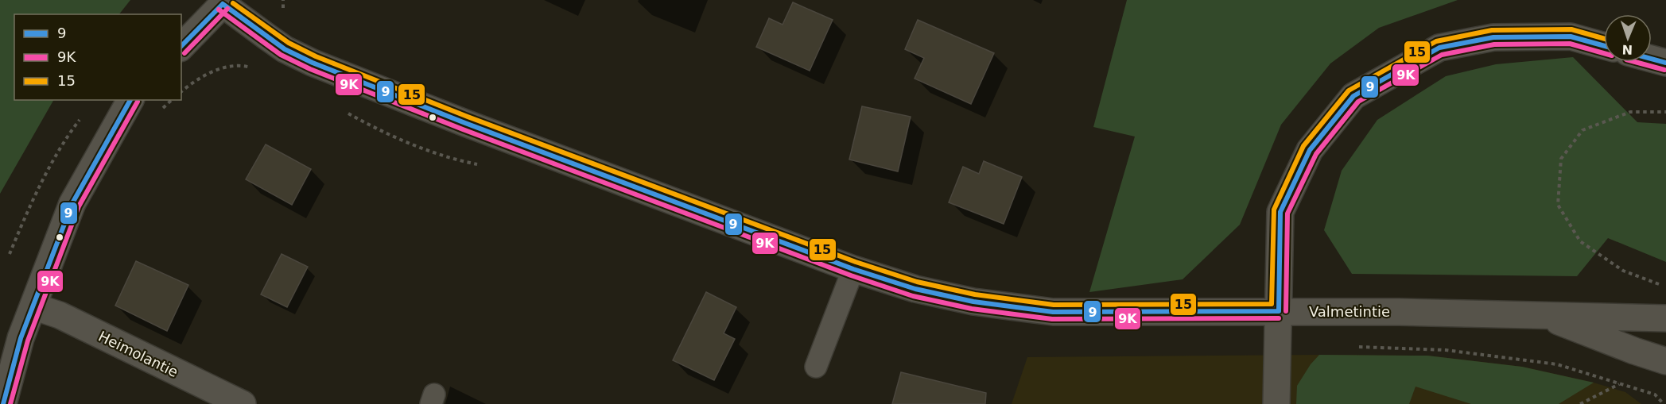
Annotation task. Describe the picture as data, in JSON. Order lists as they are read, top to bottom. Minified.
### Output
{"streets":{"street":["Valmetintie","Heimolantie"]},"lines":["transit line 15","transit line 9","transit line 9K"],"legend":["9","9K","15"],"north":"bottom"}
